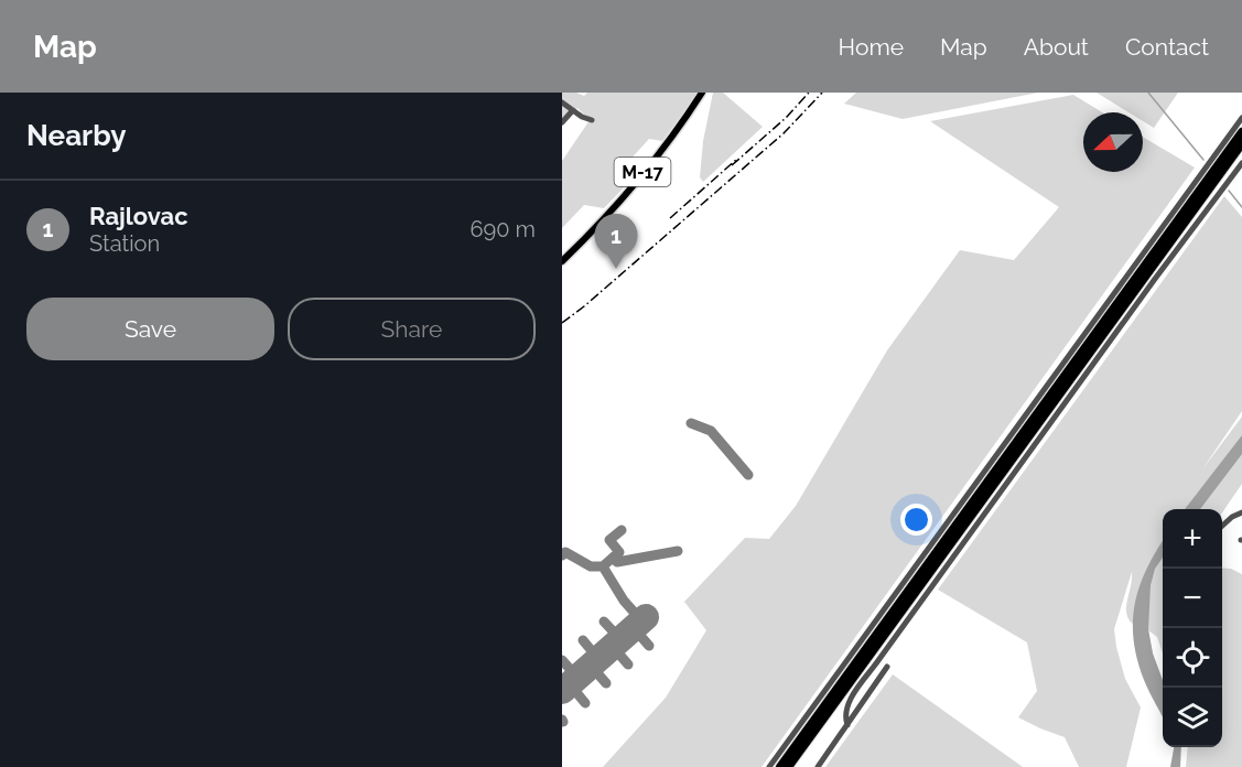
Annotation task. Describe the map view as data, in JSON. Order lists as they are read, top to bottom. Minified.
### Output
{"streets":{"main road":["M-17"]},"north":"left","page":{"header":"Map","nav":["Home","Map","About","Contact"],"heading":"Nearby","list":[{"mark":"1","name":"Rajlovac","note":"Station","value":"690 m"}],"pins":"1","buttons":["Save","Share"],"map_buttons":["+","−"]}}
